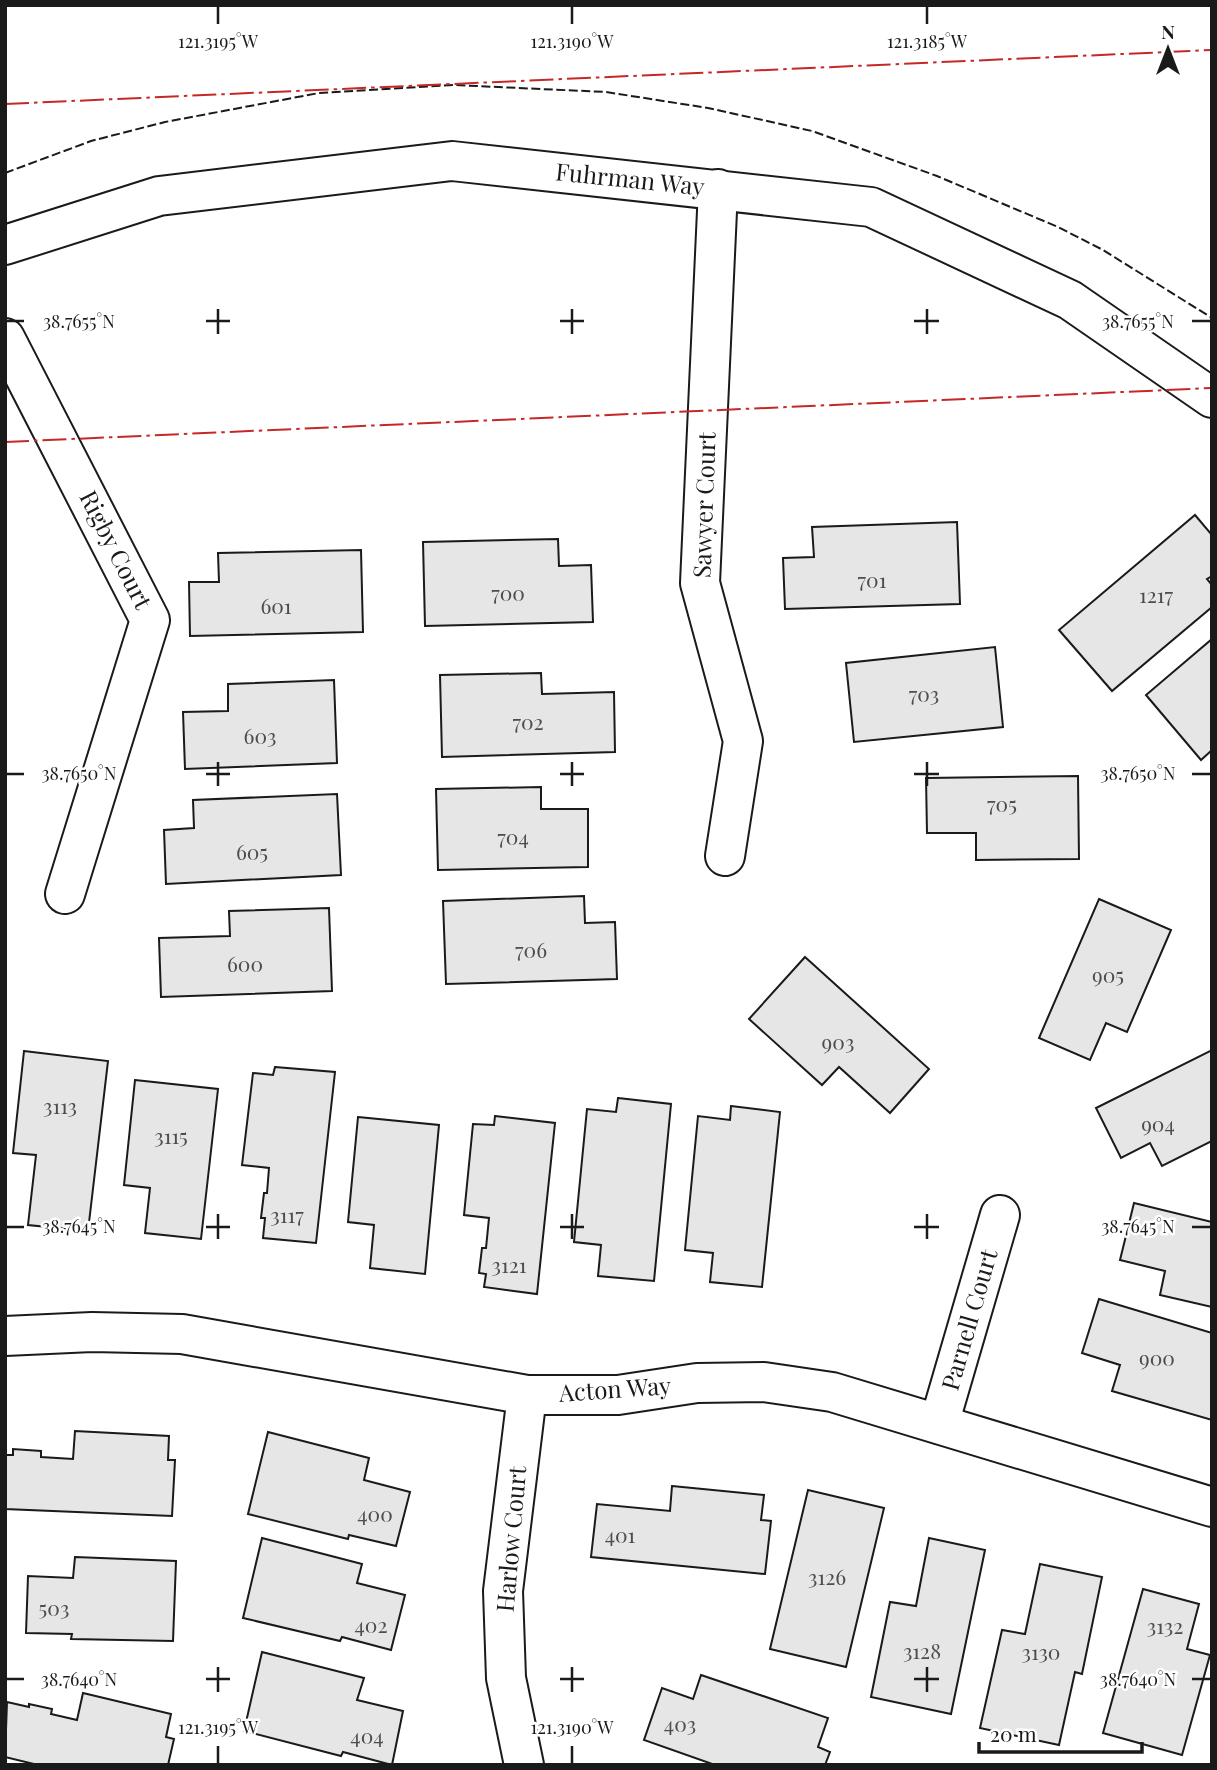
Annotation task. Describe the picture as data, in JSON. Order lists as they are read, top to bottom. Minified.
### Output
{"streets":{"street":["Fuhrman Way","Sawyer Court","Rigby Court","Parnell Court","Acton Way","Harlow Court"]},"crossings":[["Fuhrman Way","Sawyer Court"],["Parnell Court","Acton Way"],["Acton Way","Harlow Court"]],"house_numbers":["701","700","1217","601","703","702","603","705","704","605","706","600","905","903","3113","904","3115","3117","3121","900","400","401","3126","503","402","3132","3128","3130","403","404"],"scale_bar":"20 m","north":"top","coordinates":["121.3195°W","121.3190°W","121.3185°W","38.7655°N","38.7650°N","38.7645°N","38.7640°N"]}
